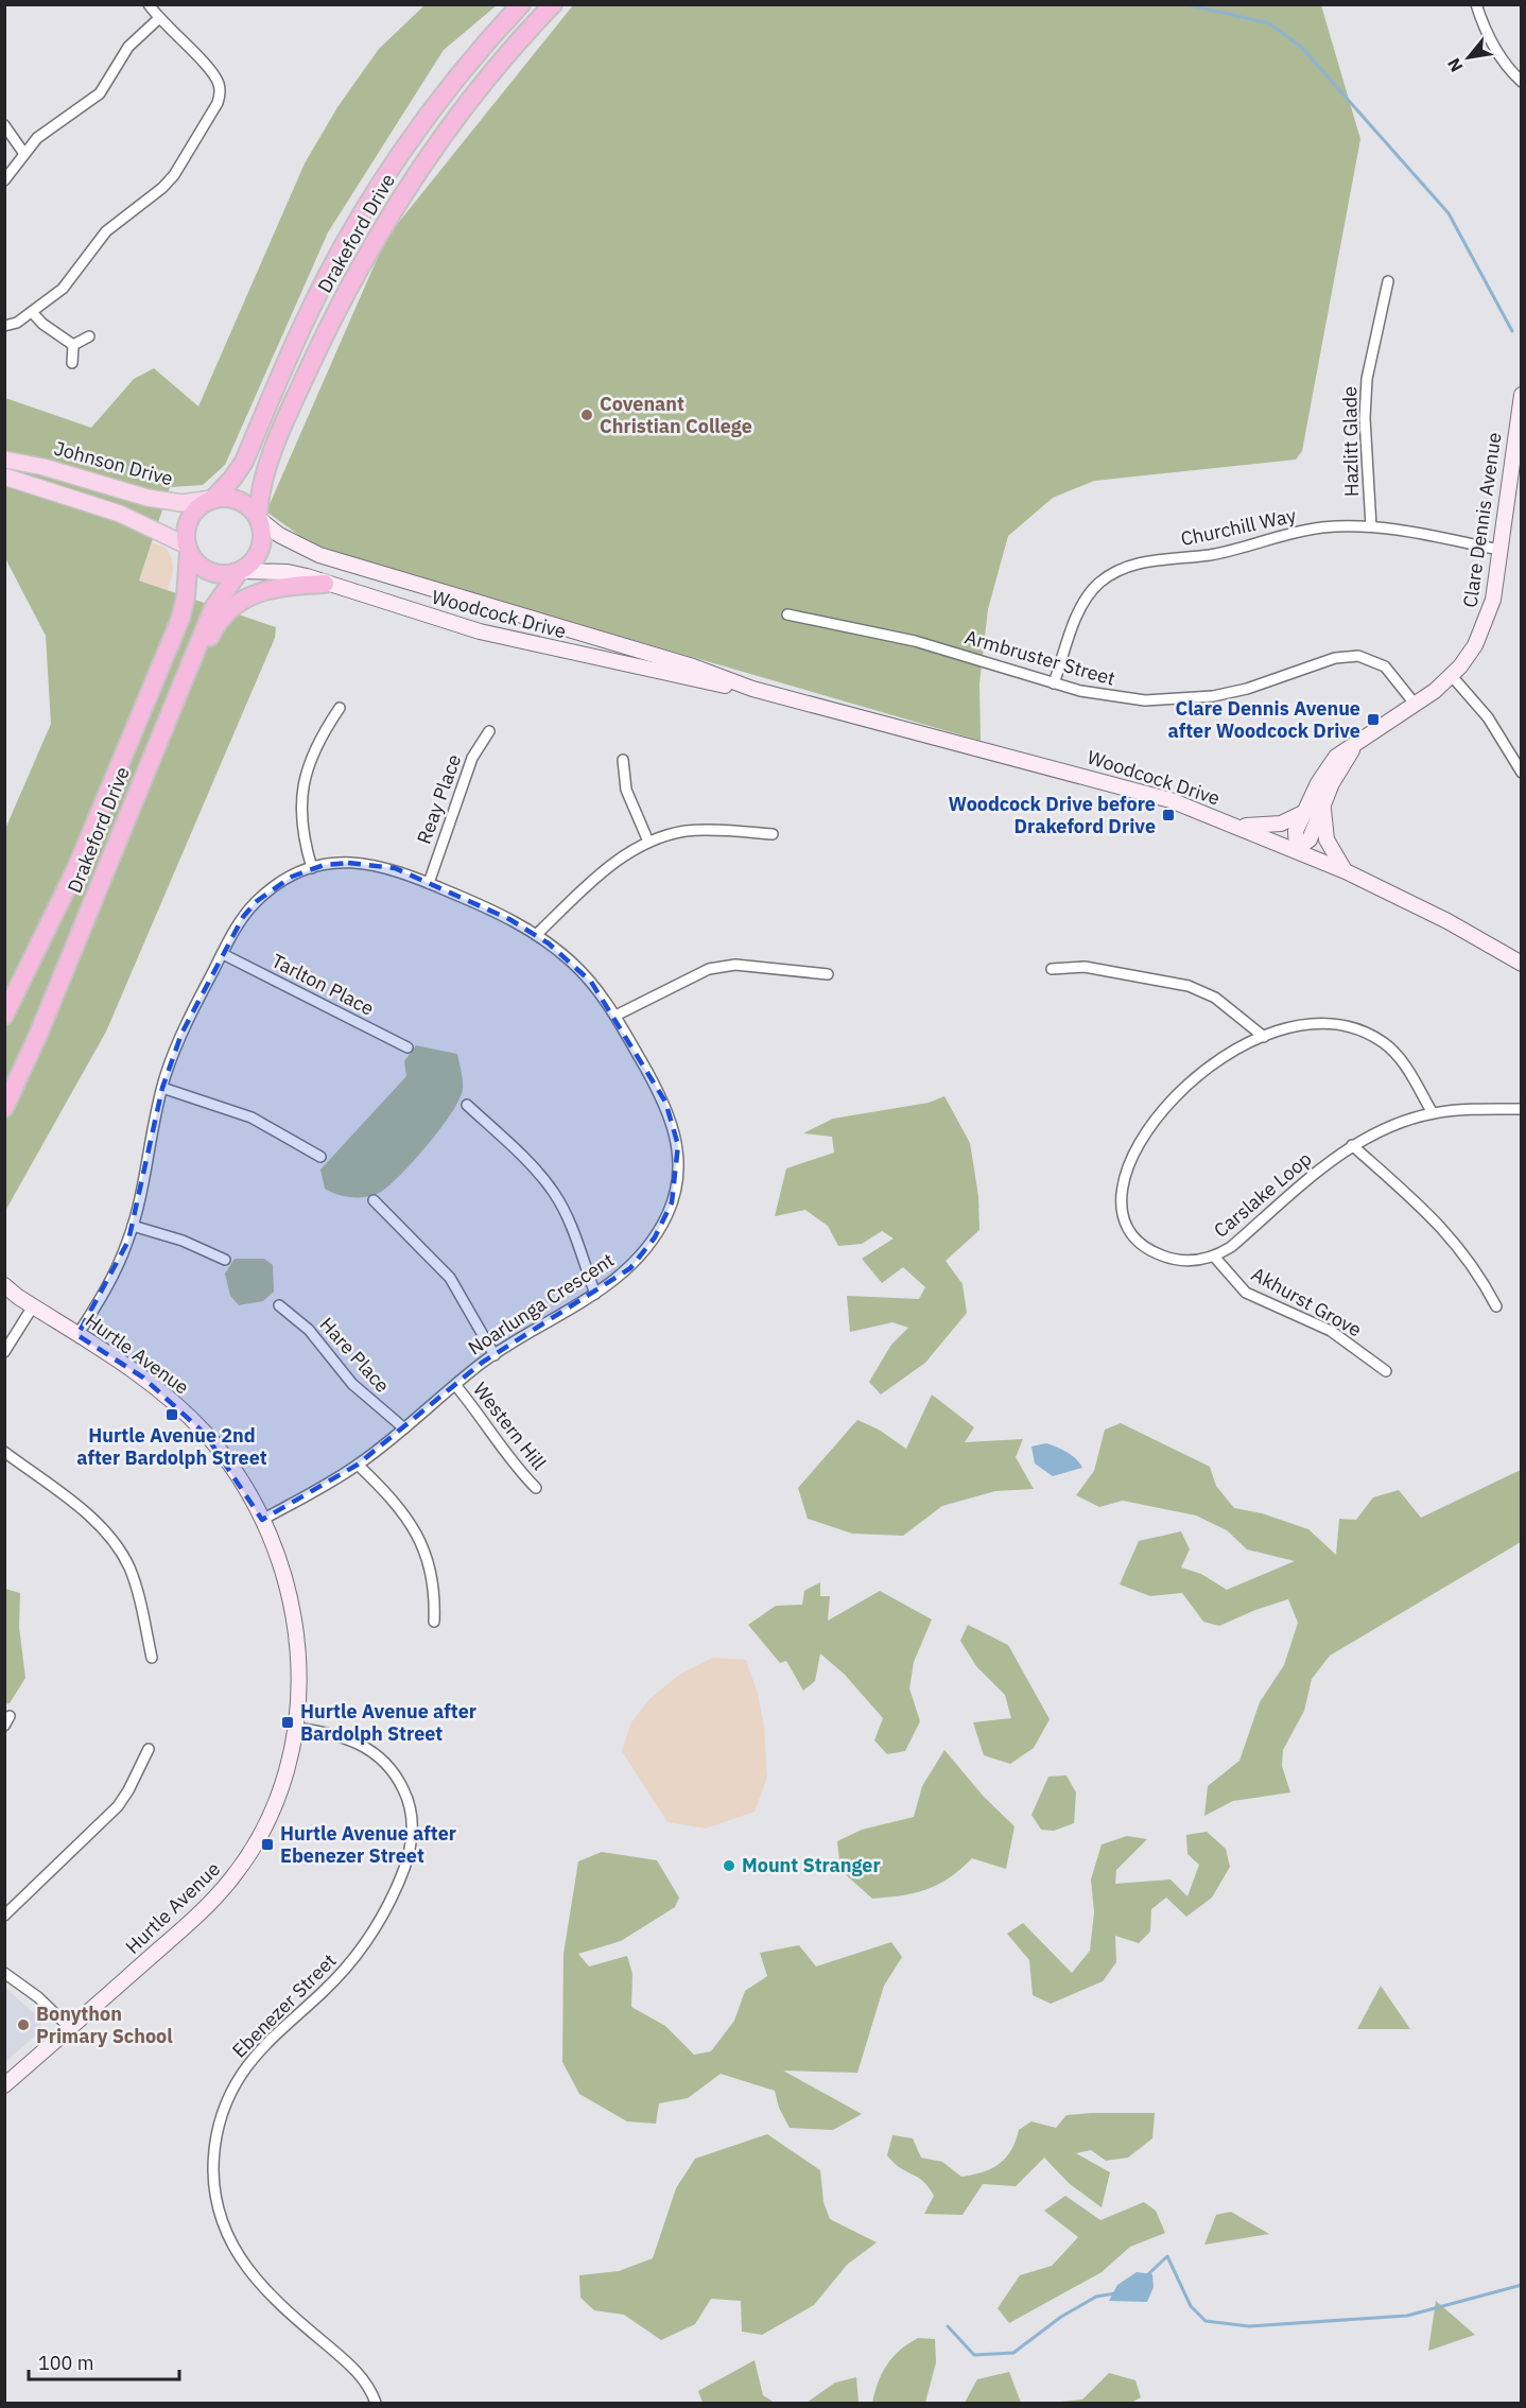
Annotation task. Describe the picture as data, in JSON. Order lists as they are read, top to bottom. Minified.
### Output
{"streets":{"highway":["Drakeford Drive"],"main road":["Johnson Drive","Clare Dennis Avenue","Woodcock Drive","Hurtle Avenue"],"street":["Hazlitt Glade","Churchill Way","Armbruster Street","Reay Place","Tarlton Place","Carslake Loop","Akhurst Grove","Noarlunga Crescent","Hare Place","Western Hill","Ebenezer Street"]},"crossings":[["Drakeford Drive","Johnson Drive"],["Drakeford Drive","Woodcock Drive"],["Hazlitt Glade","Churchill Way"],["Johnson Drive","Woodcock Drive"],["Clare Dennis Avenue","Churchill Way"],["Clare Dennis Avenue","Woodcock Drive"],["Clare Dennis Avenue","Armbruster Street"],["Churchill Way","Armbruster Street"],["Reay Place","Noarlunga Crescent"],["Tarlton Place","Noarlunga Crescent"],["Carslake Loop","Akhurst Grove"],["Noarlunga Crescent","Hurtle Avenue"],["Noarlunga Crescent","Hare Place"],["Noarlunga Crescent","Western Hill"],["Hurtle Avenue","Ebenezer Street"]],"places":{"other":["Covenant Christian College","Mount Stranger","Bonython Primary School"],"transit":["Clare Dennis Avenue after Woodcock Drive","Woodcock Drive before Drakeford Drive","Hurtle Avenue 2nd after Bardolph Street","Hurtle Avenue after Bardolph Street","Hurtle Avenue after Ebenezer Street"]},"scale_bar":"100 m","north":"bottom left"}
